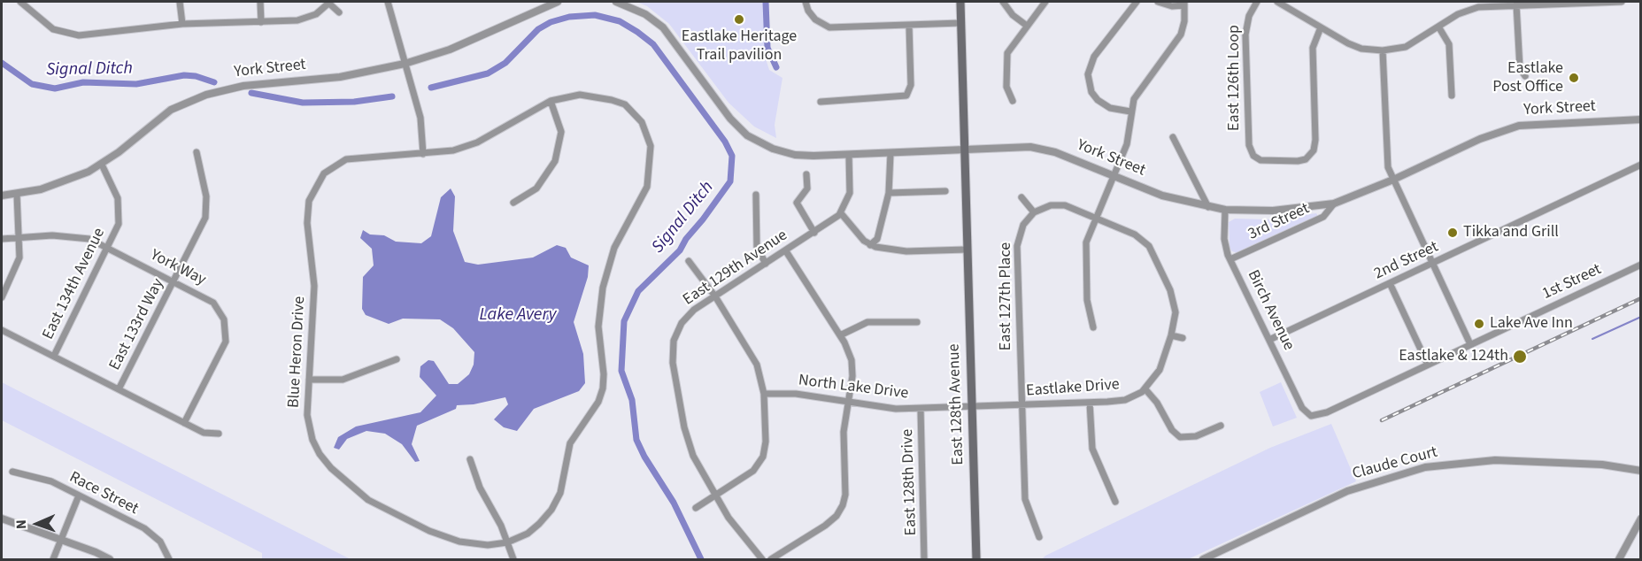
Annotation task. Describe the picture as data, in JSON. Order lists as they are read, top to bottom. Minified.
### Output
{"streets":{"main road":["East 128th Avenue"],"street":["York Street","East 126th Loop","3rd Street","2nd Street","York Way","East 129th Avenue","1st Street","East 134th Avenue","East 127th Place","Birch Avenue","East 133rd Way","Blue Heron Drive","North Lake Drive","Eastlake Drive","Claude Court","East 128th Drive","Race Street"]},"crossings":[["York Street","3rd Street"],["York Street","East 134th Avenue"],["York Street","Birch Avenue"],["York Street","East 128th Avenue"],["3rd Street","Birch Avenue"],["2nd Street","Birch Avenue"],["York Way","East 134th Avenue"],["York Way","East 133rd Way"],["1st Street","Birch Avenue"],["East 127th Place","Eastlake Drive"],["North Lake Drive","Eastlake Drive"],["North Lake Drive","East 128th Avenue"],["North Lake Drive","East 128th Drive"],["Eastlake Drive","East 128th Avenue"]],"water":["Signal Ditch","Lake Avery"],"places":["Eastlake Heritage Trail pavilion","Eastlake Post Office","Tikka and Grill","Lake Ave Inn","Eastlake & 124th"],"north":"left"}
